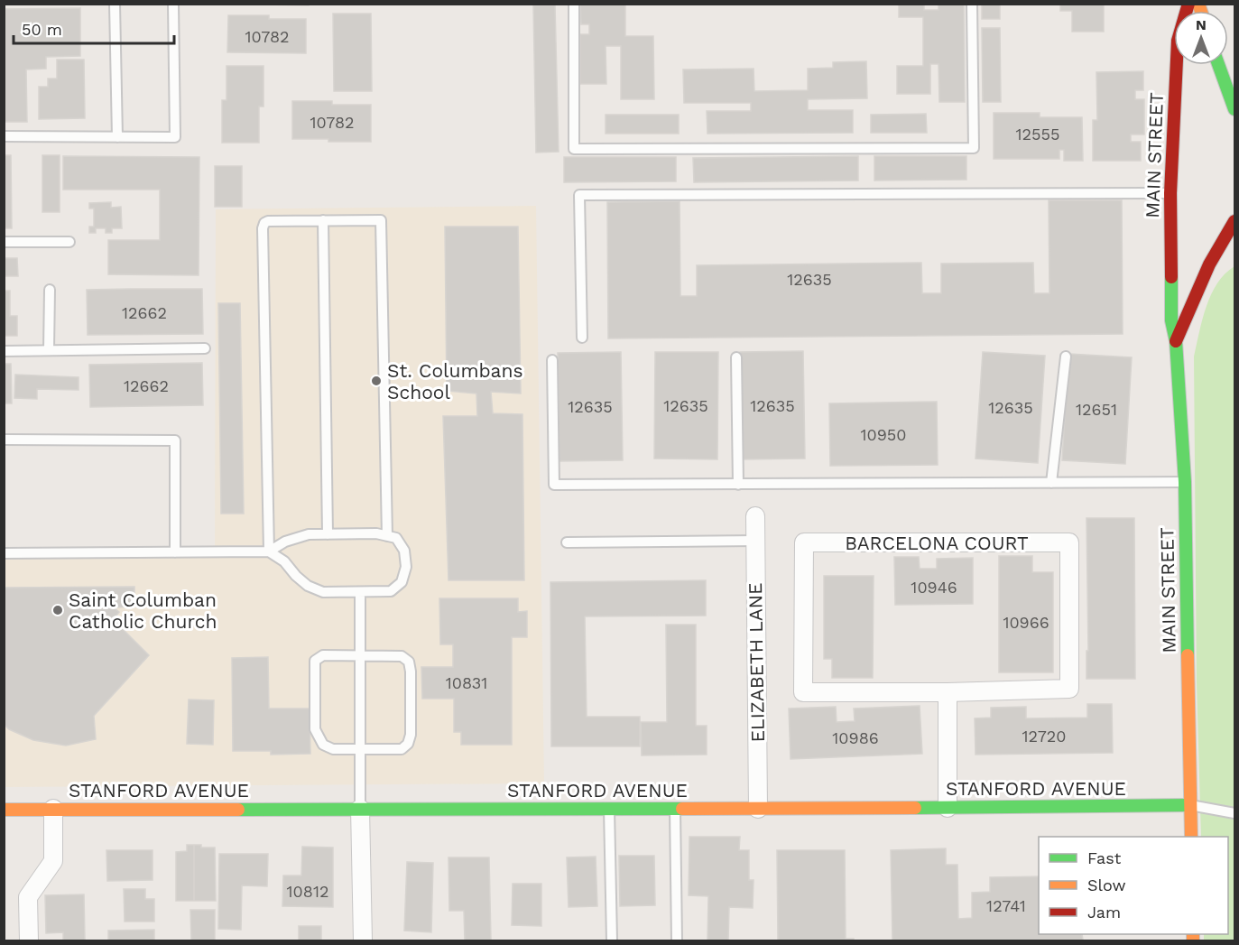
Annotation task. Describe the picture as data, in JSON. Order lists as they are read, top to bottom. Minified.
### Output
{"streets":{"street":["MAIN STREET","BARCELONA COURT","ELIZABETH LANE","STANFORD AVENUE"]},"crossings":[["MAIN STREET","STANFORD AVENUE"],["ELIZABETH LANE","STANFORD AVENUE"]],"places":["St. Columbans School","Saint Columban Catholic Church"],"house_numbers":["10782","10782","12555","12635","12662","12662","12635","12635","12635","12635","12651","10950","10946","10966","10831","12720","10986","10812","12741"],"legend":["Fast","Slow","Jam"],"scale_bar":"50 m","north":"top"}
